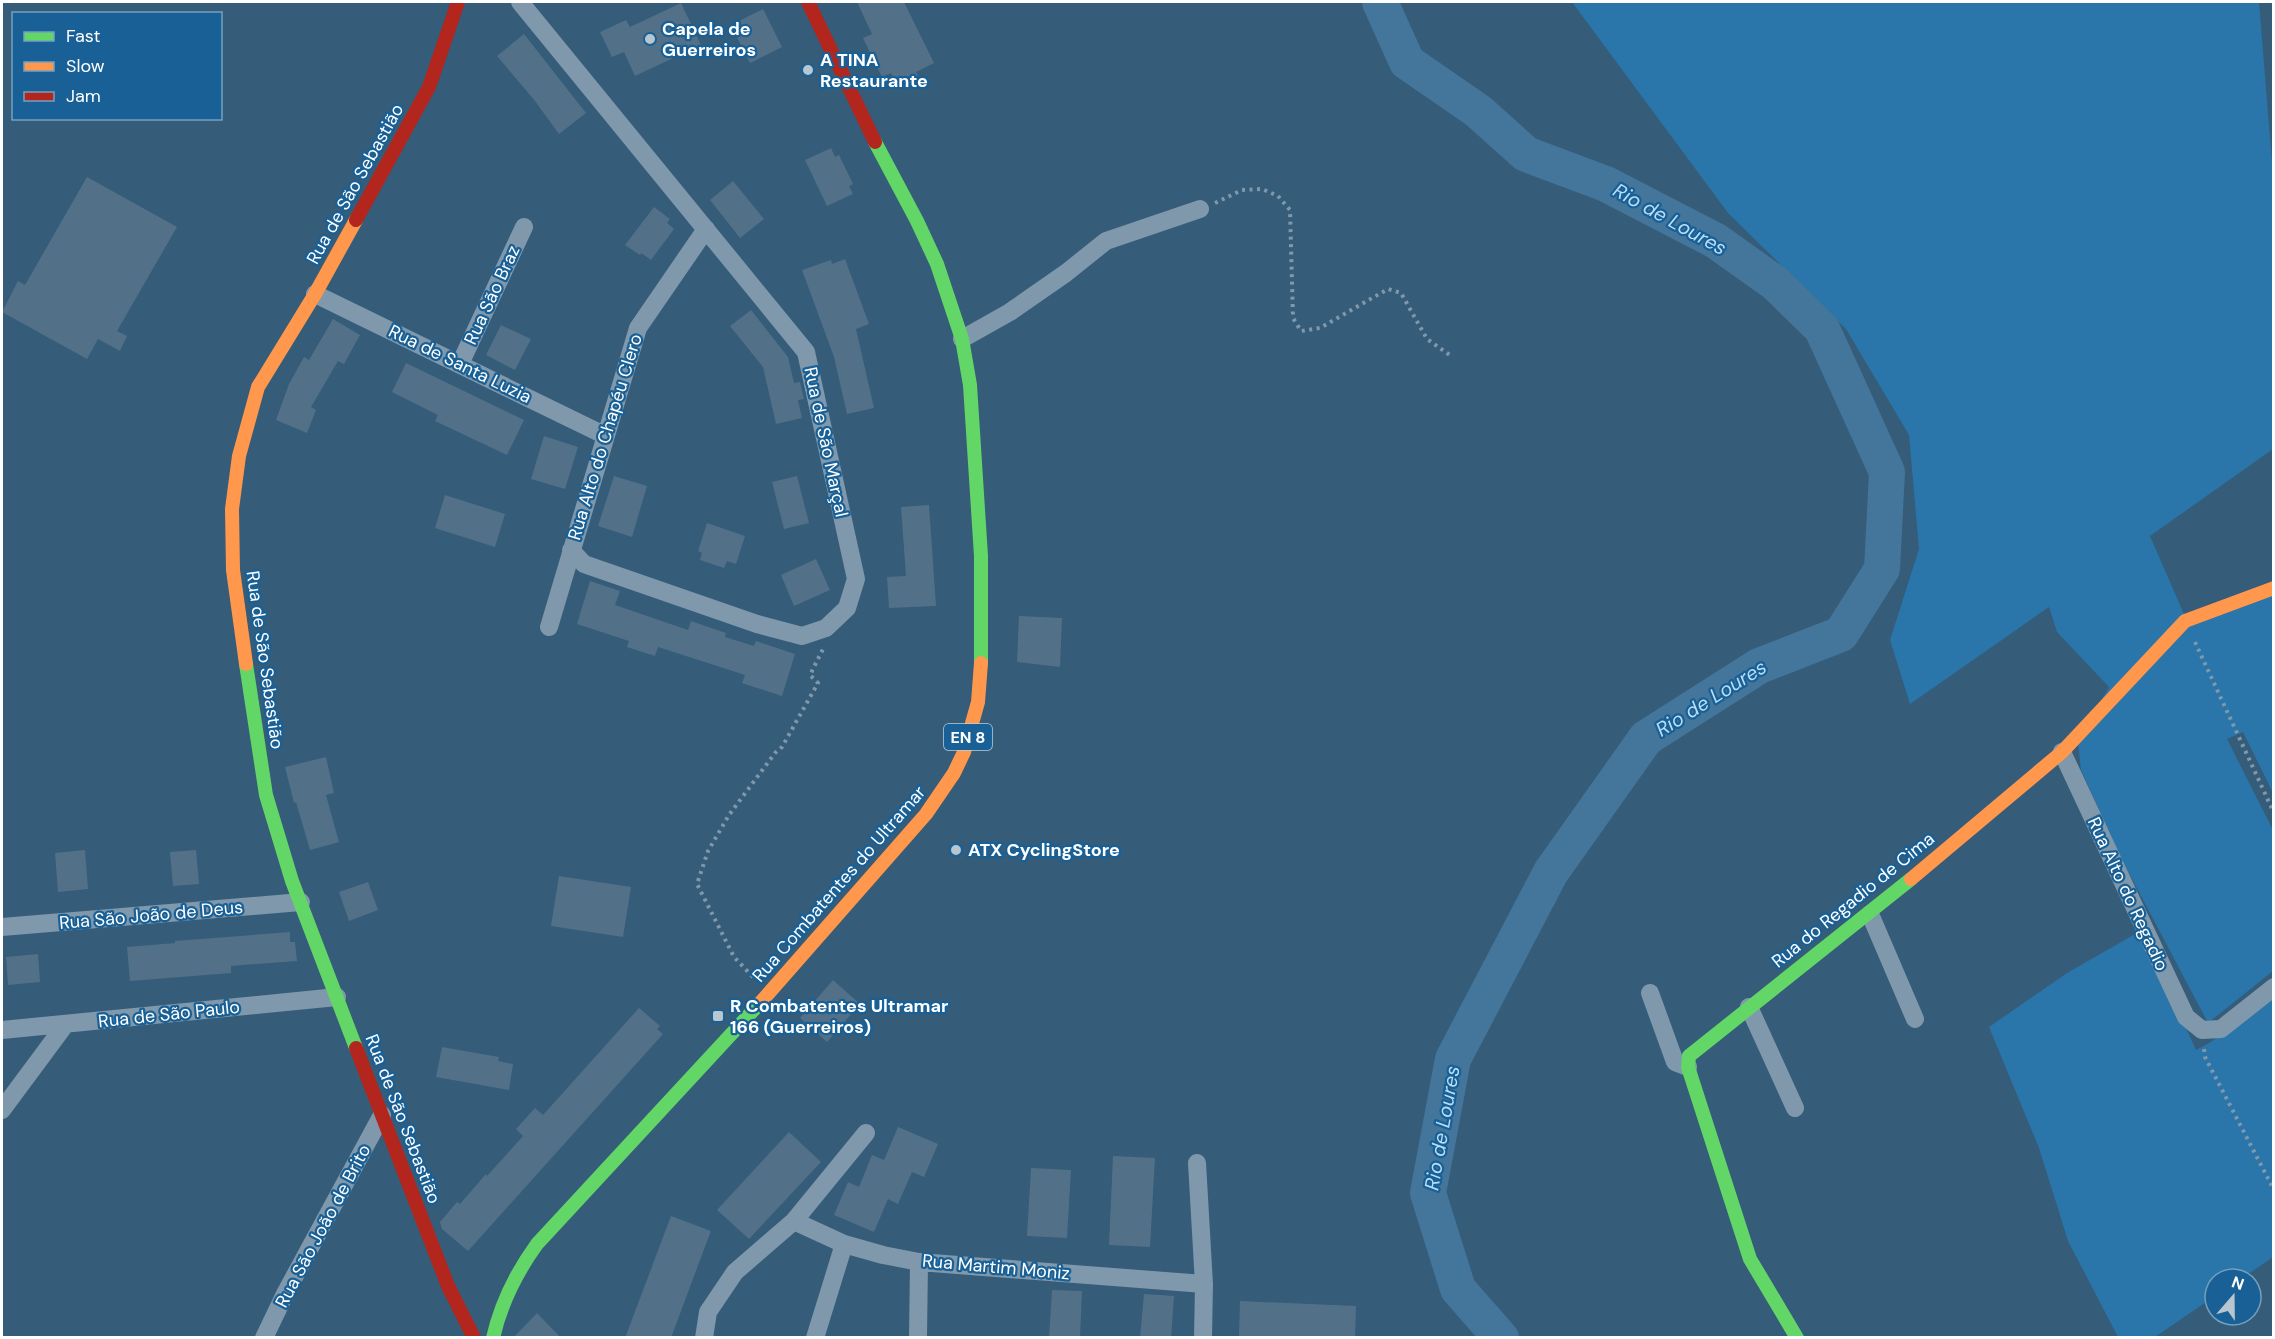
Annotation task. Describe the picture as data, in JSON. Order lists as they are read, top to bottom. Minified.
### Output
{"streets":{"street":["Rua de São Sebastião","Rua São Braz","Rua de Santa Luzia","Rua Alto do Chapéu Clero","Rua de São Marçal","EN 8","Rua Combatentes do Ultramar","Rua Alto do Regadio","Rua do Regadio de Cima","Rua São João de Deus","Rua de São Paulo","Rua São João de Brito","Rua Martim Moniz"]},"crossings":[["Rua de São Sebastião","Rua de Santa Luzia"],["Rua de São Sebastião","Rua São João de Deus"],["Rua de São Sebastião","Rua de São Paulo"],["Rua de São Sebastião","Rua São João de Brito"],["Rua São Braz","Rua de Santa Luzia"],["Rua de Santa Luzia","Rua Alto do Chapéu Clero"],["Rua Alto do Chapéu Clero","Rua de São Marçal"],["Rua Alto do Regadio","Rua do Regadio de Cima"]],"water":["Rio de Loures"],"places":{"other":["Capela de Guerreiros","A TINA Restaurante","ATX CyclingStore"],"transit":["R Combatentes Ultramar 166 (Guerreiros)"]},"legend":["Fast","Slow","Jam"],"north":"top"}
